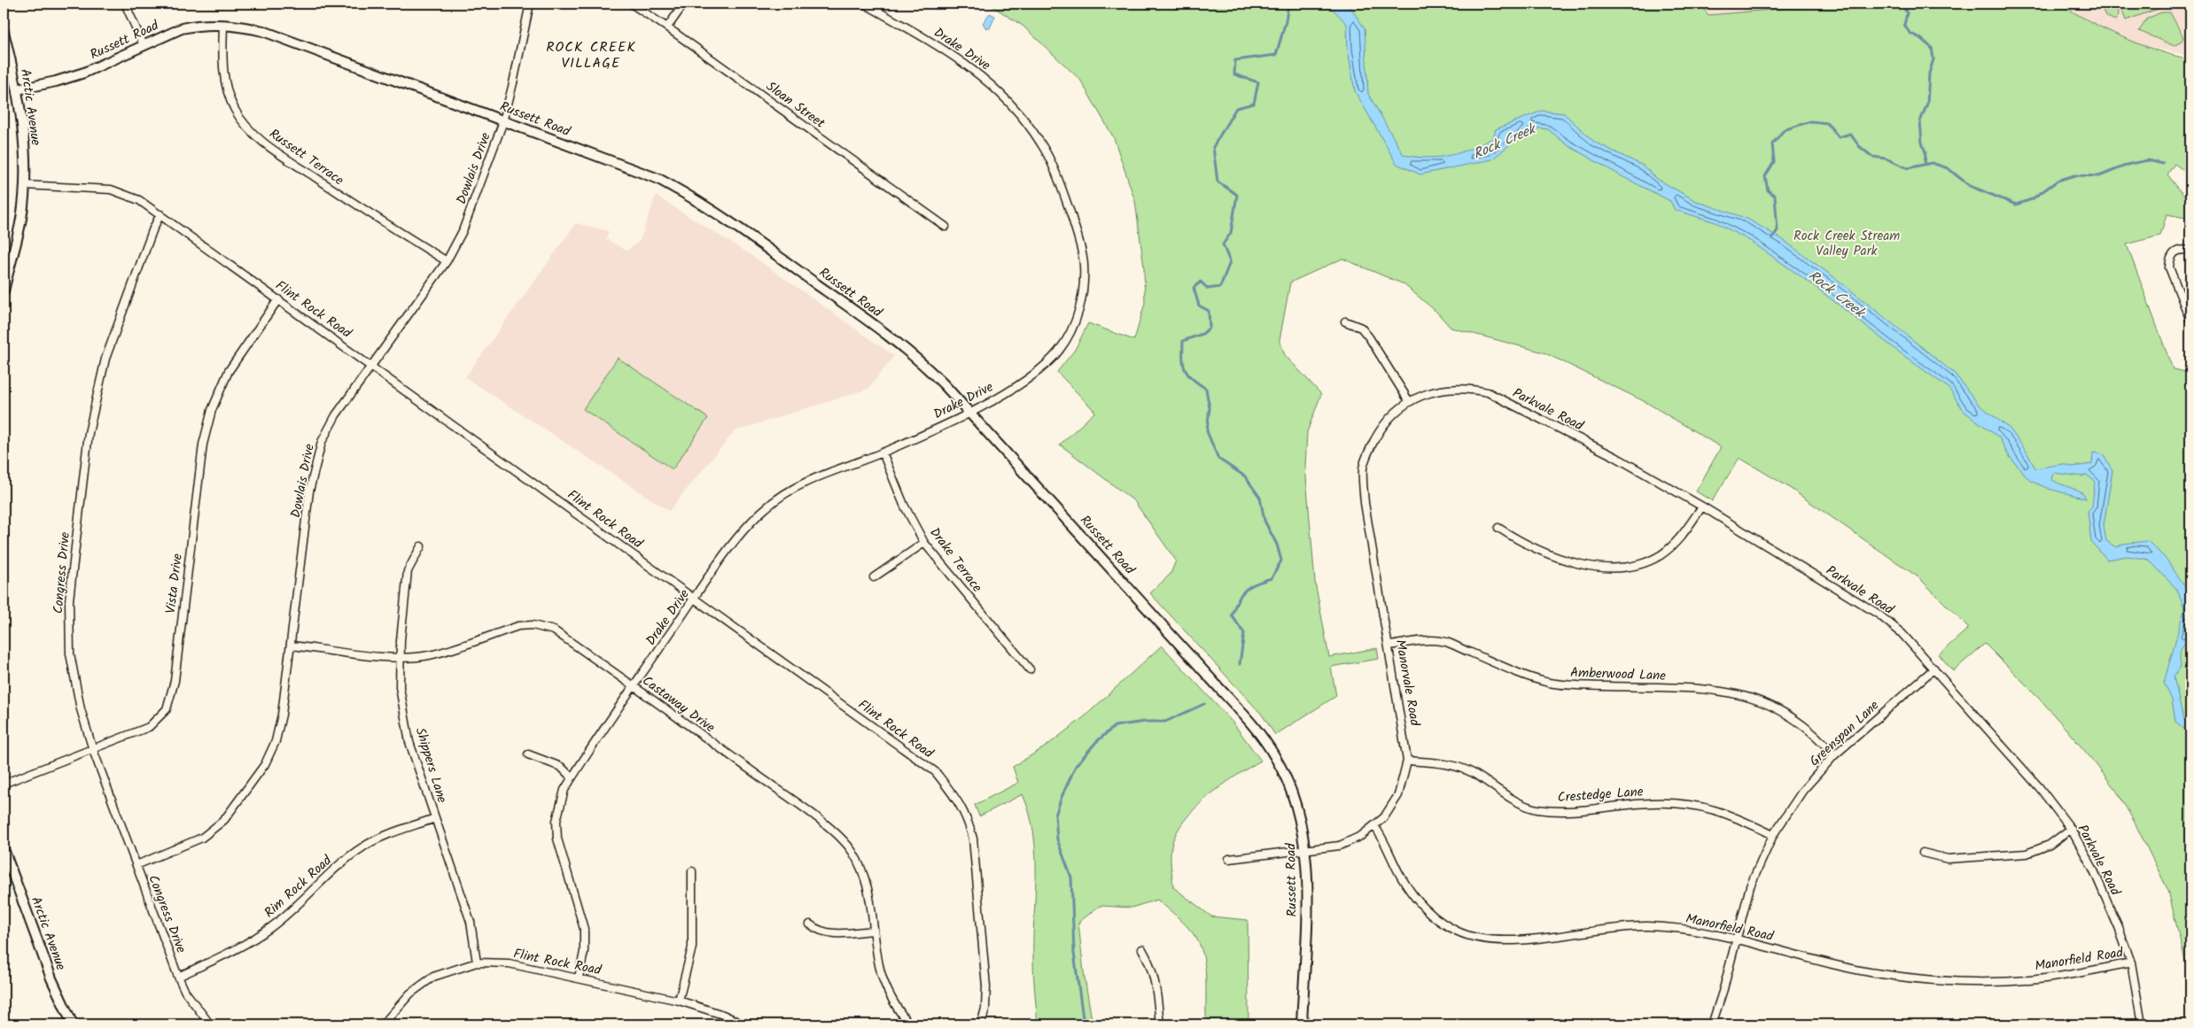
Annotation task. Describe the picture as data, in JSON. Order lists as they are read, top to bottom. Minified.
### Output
{"streets":{"street":["Russett Road","Drake Drive","Sloan Street","Arctic Avenue","Russett Terrace","Dowlais Drive","Flint Rock Road","Parkvale Road","Drake Terrace","Congress Drive","Vista Drive","Amberwood Lane","Manorvale Road","Castaway Drive","Greenspan Lane","Shippers Lane","Crestedge Lane","Rim Rock Road","Manorfield Road"]},"crossings":[["Russett Road","Drake Drive"],["Russett Road","Arctic Avenue"],["Russett Road","Russett Terrace"],["Russett Road","Dowlais Drive"],["Russett Road","Manorvale Road"],["Drake Drive","Flint Rock Road"],["Drake Drive","Drake Terrace"],["Drake Drive","Castaway Drive"],["Arctic Avenue","Flint Rock Road"],["Russett Terrace","Dowlais Drive"],["Dowlais Drive","Flint Rock Road"],["Dowlais Drive","Congress Drive"],["Dowlais Drive","Castaway Drive"],["Flint Rock Road","Congress Drive"],["Flint Rock Road","Vista Drive"],["Flint Rock Road","Shippers Lane"],["Parkvale Road","Manorvale Road"],["Parkvale Road","Greenspan Lane"],["Parkvale Road","Manorfield Road"],["Congress Drive","Vista Drive"],["Congress Drive","Rim Rock Road"],["Amberwood Lane","Manorvale Road"],["Amberwood Lane","Greenspan Lane"],["Manorvale Road","Crestedge Lane"],["Manorvale Road","Manorfield Road"],["Castaway Drive","Shippers Lane"],["Greenspan Lane","Crestedge Lane"],["Greenspan Lane","Manorfield Road"],["Shippers Lane","Rim Rock Road"]],"districts":["ROCK CREEK VILLAGE"],"water":["Rock Creek"],"parks":["Rock Creek Stream Valley Park"]}
